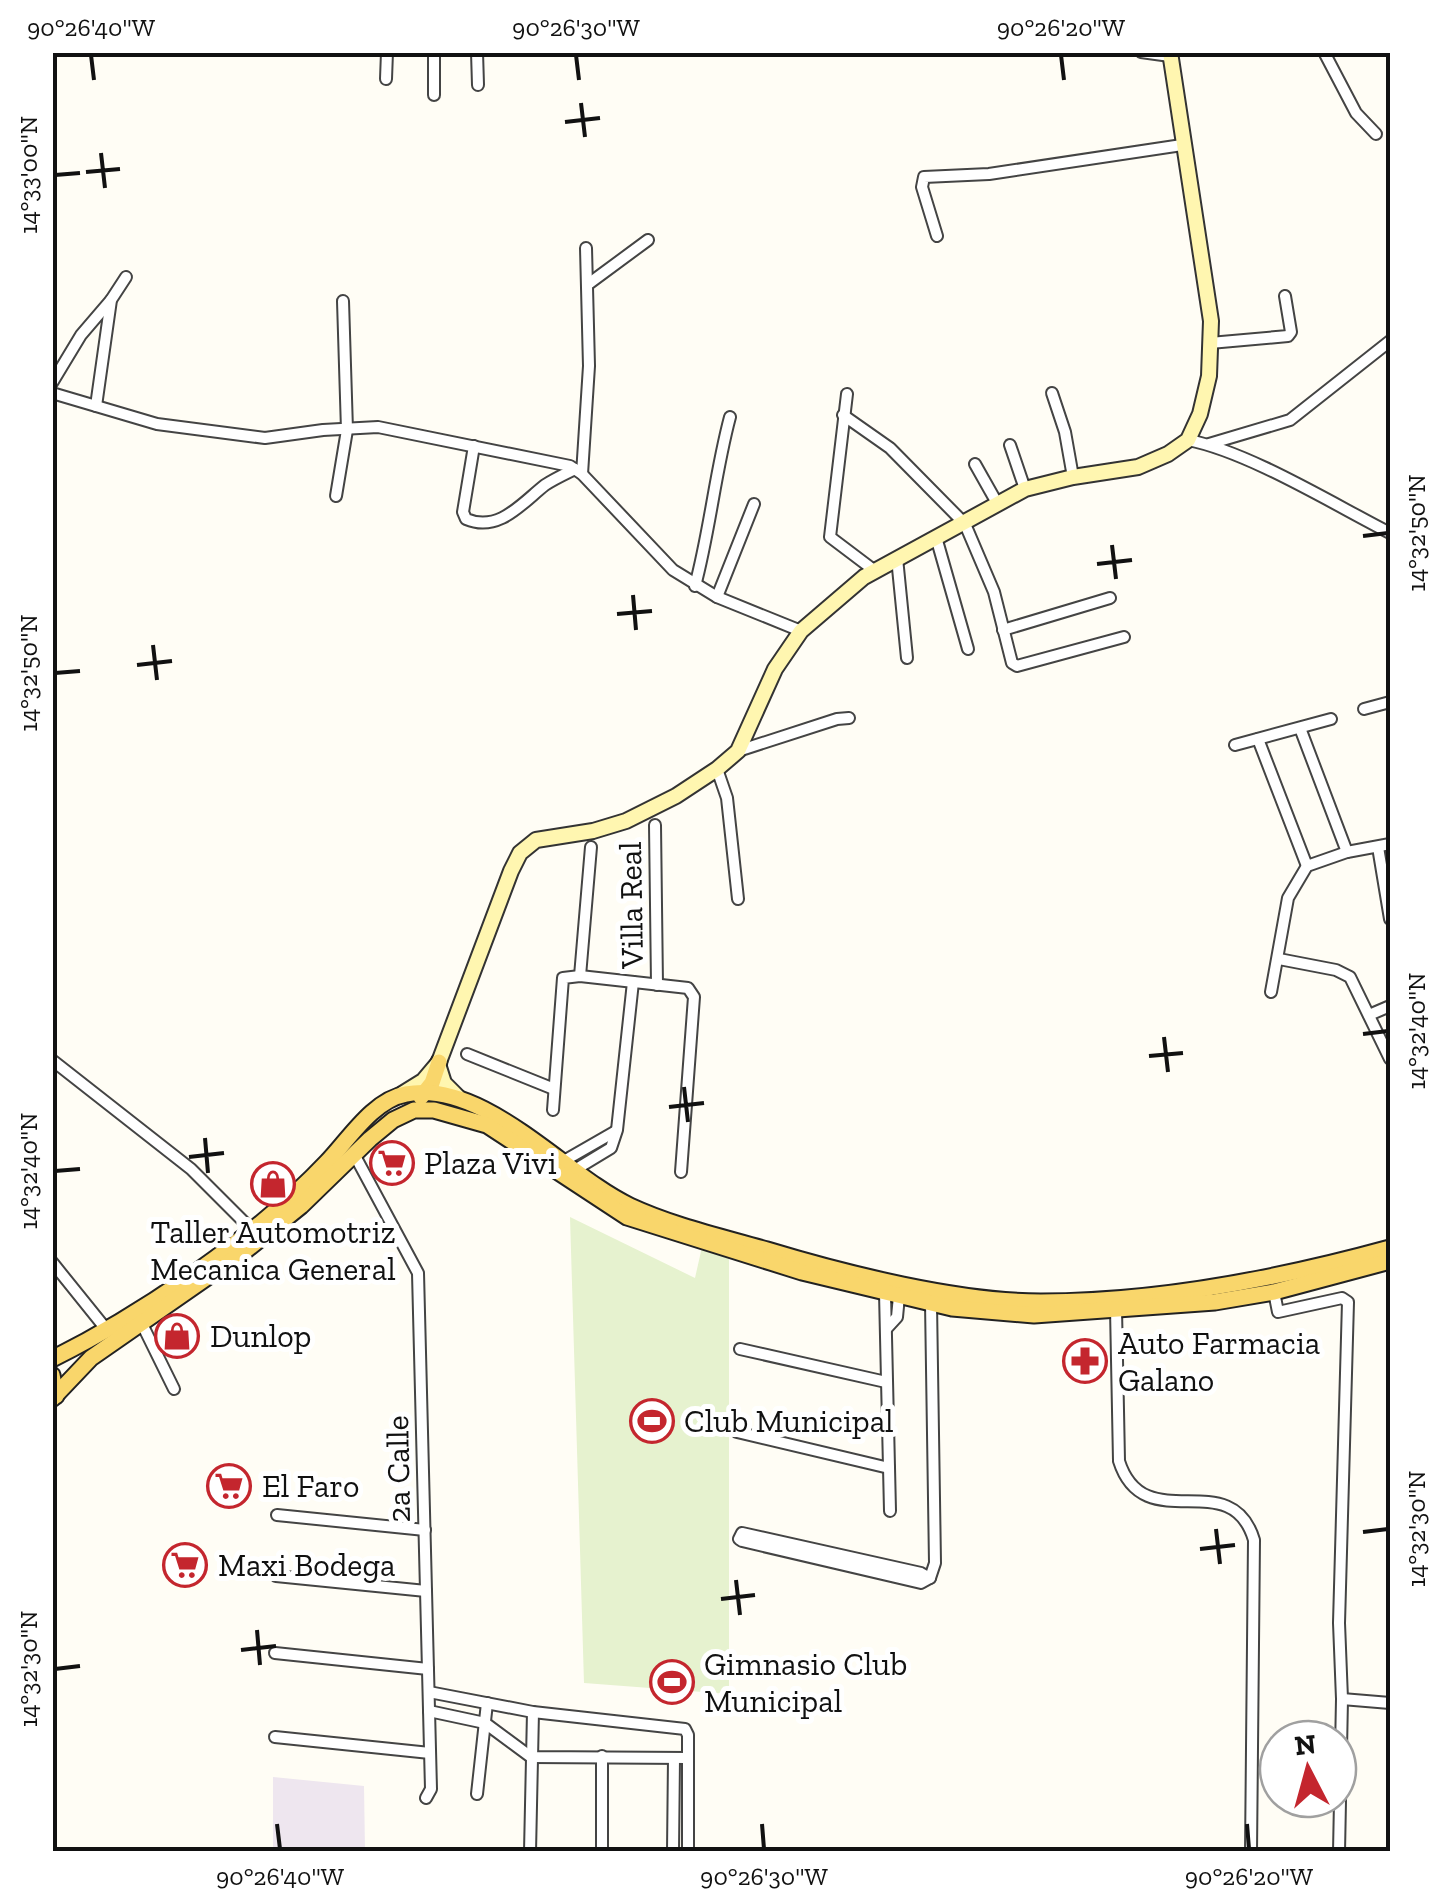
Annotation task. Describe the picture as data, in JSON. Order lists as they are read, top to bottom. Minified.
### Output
{"streets":{"street":["Villa Real","2a Calle"]},"places":{"supermarket":["Plaza Vivi","El Faro","Maxi Bodega"],"shop":["Taller Automotriz Mecanica General","Dunlop"],"pharmacy":["Auto Farmacia Galano"],"sports":["Club Municipal","Gimnasio Club Municipal"]},"north":"top","coordinates":["90°26'40\"W","90°26'30\"W","90°26'20\"W","14°33'00\"N","14°32'50\"N","14°32'40\"N","14°32'30\"N"]}
